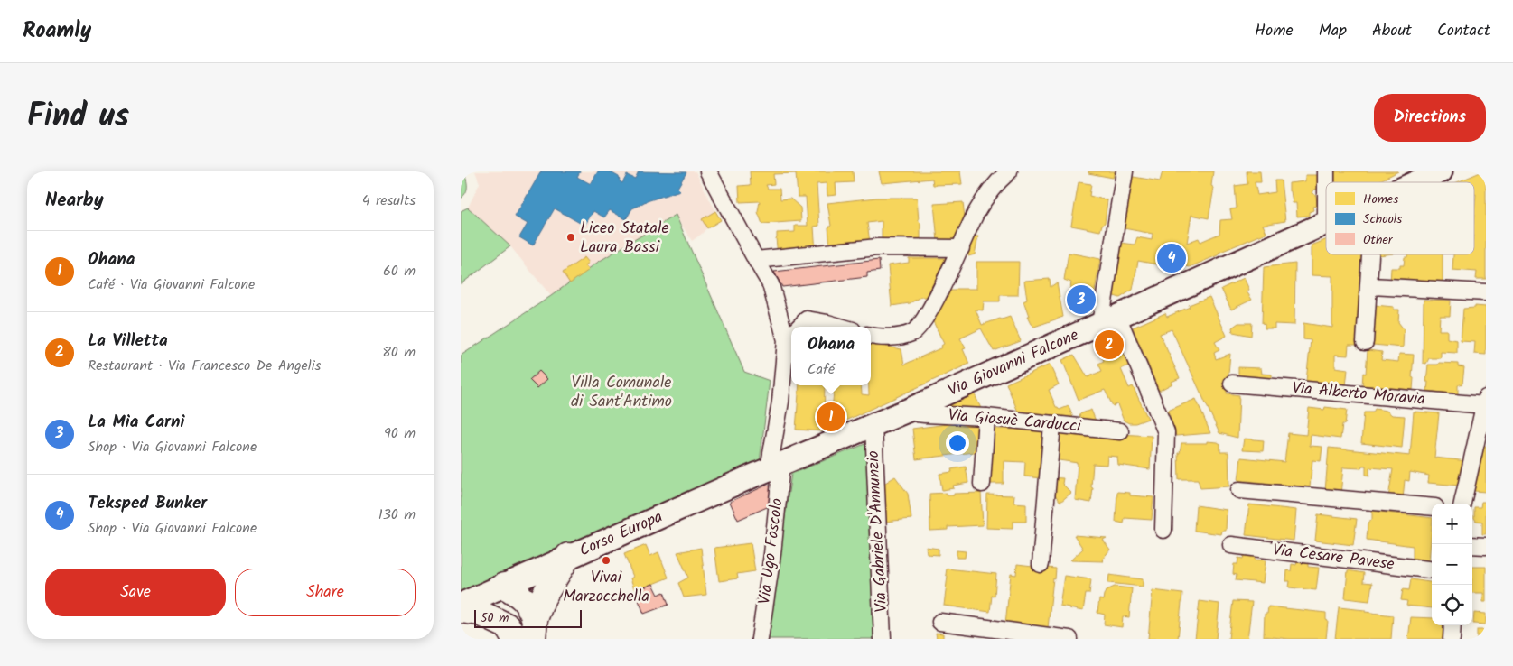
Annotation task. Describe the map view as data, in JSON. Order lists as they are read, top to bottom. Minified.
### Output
{"streets":{"main road":["Via Giovanni Falcone","Corso Europa"],"street":["Via Alberto Moravia","Via Giosuè Carducci","Via Gabriele D'Annunzio","Via Ugo Foscolo","Via Cesare Pavese"]},"crossings":[["Via Giovanni Falcone","Via Giosuè Carducci"],["Via Giovanni Falcone","Via Gabriele D'Annunzio"],["Via Giovanni Falcone","Corso Europa"],["Via Giovanni Falcone","Via Ugo Foscolo"],["Corso Europa","Via Ugo Foscolo"]],"parks":["Villa Comunale di Sant'Antimo"],"places":["Liceo Statale Laura Bassi","Vivai Marzocchella"],"legend":["Homes","Schools","Other"],"scale_bar":"50 m","page":{"header":"Roamly","nav":["Home","Map","About","Contact"],"title":"Find us","buttons":["Directions",["Save","Share"]],"heading":["Nearby","4 results"],"list":[{"mark":"1","name":"Ohana","note":"Café · Via Giovanni Falcone","value":"60 m"},{"mark":"2","name":"La Villetta","note":"Restaurant · Via Francesco De Angelis","value":"80 m"},{"mark":"3","name":"La Mia Carni","note":"Shop · Via Giovanni Falcone","value":"90 m"},{"mark":"4","name":"Teksped Bunker","note":"Shop · Via Giovanni Falcone","value":"130 m"}],"pins":["4","3","2","1"],"popup":["Ohana","Café"],"map_buttons":["+","−"],"scale":"50 m"}}
